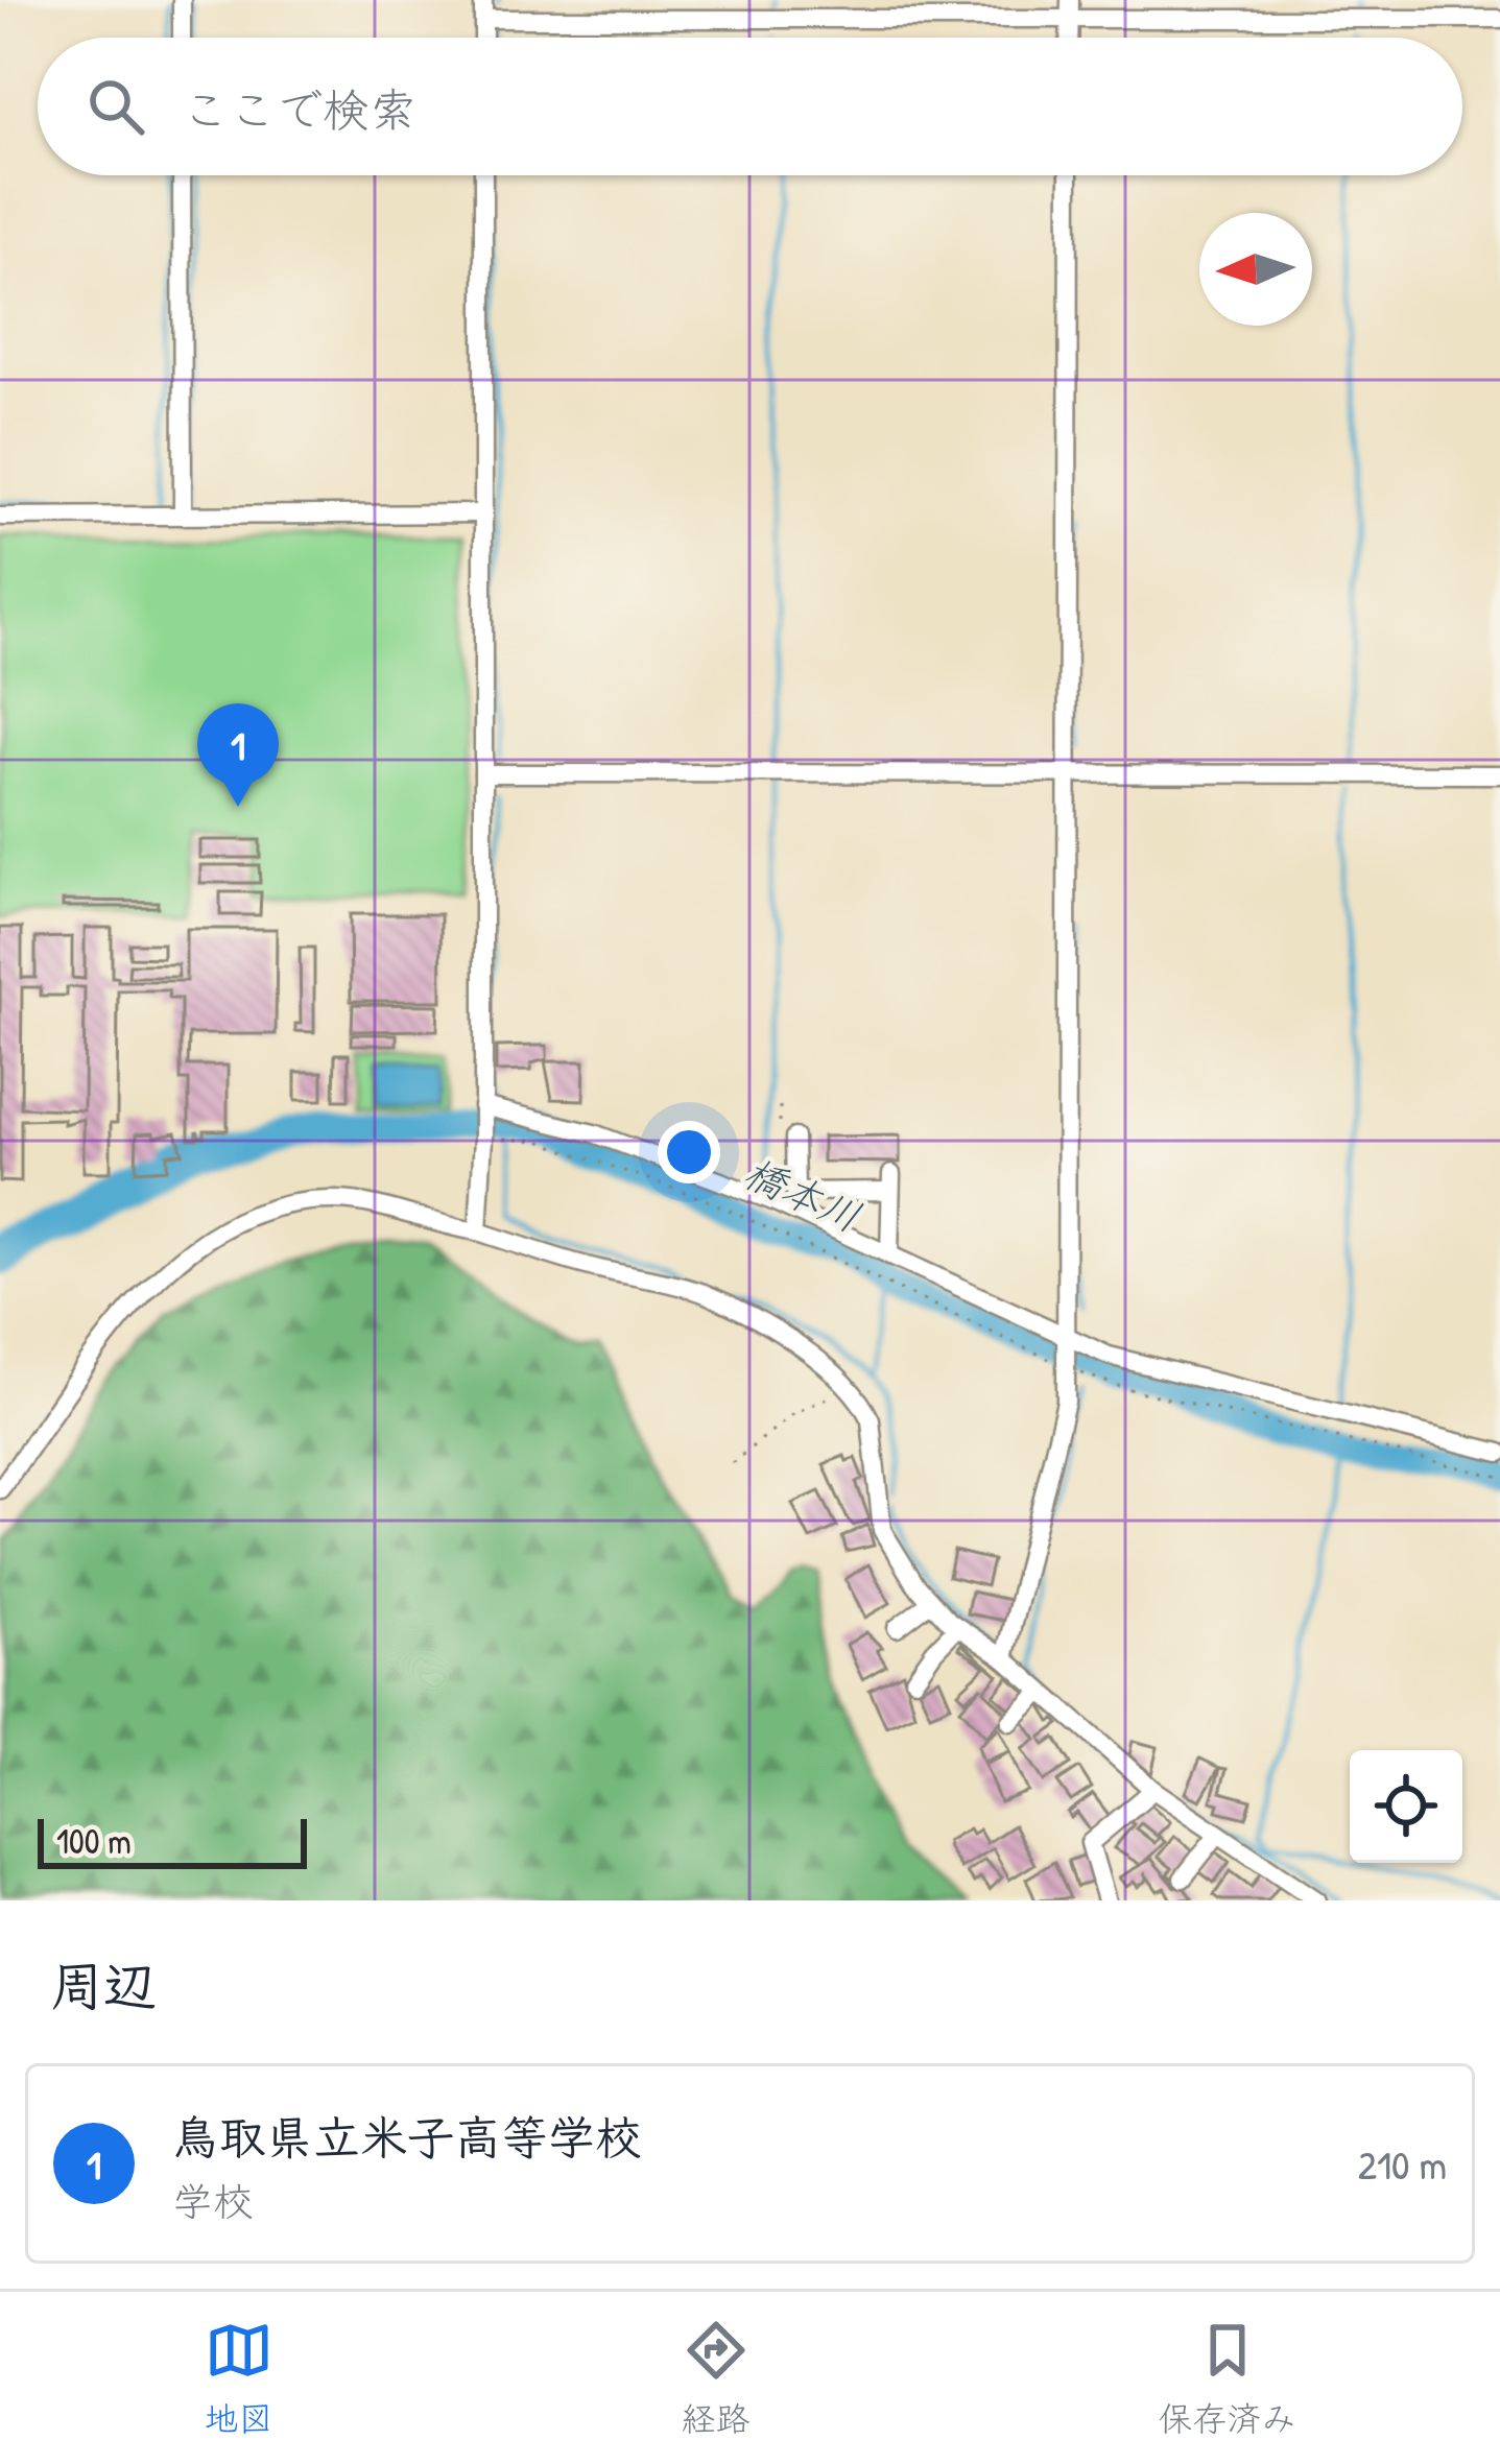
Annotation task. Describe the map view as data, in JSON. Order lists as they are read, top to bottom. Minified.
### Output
{"water":["橋本川"],"scale_bar":"100 m","north":"left","page":{"search":"ここで検索","pins":"1","scale":"100 m","heading":"周辺","list":[{"mark":"1","name":"鳥取県立米子高等学校","note":"学校","value":"210 m"}],"nav":["地図","経路","保存済み"]}}
